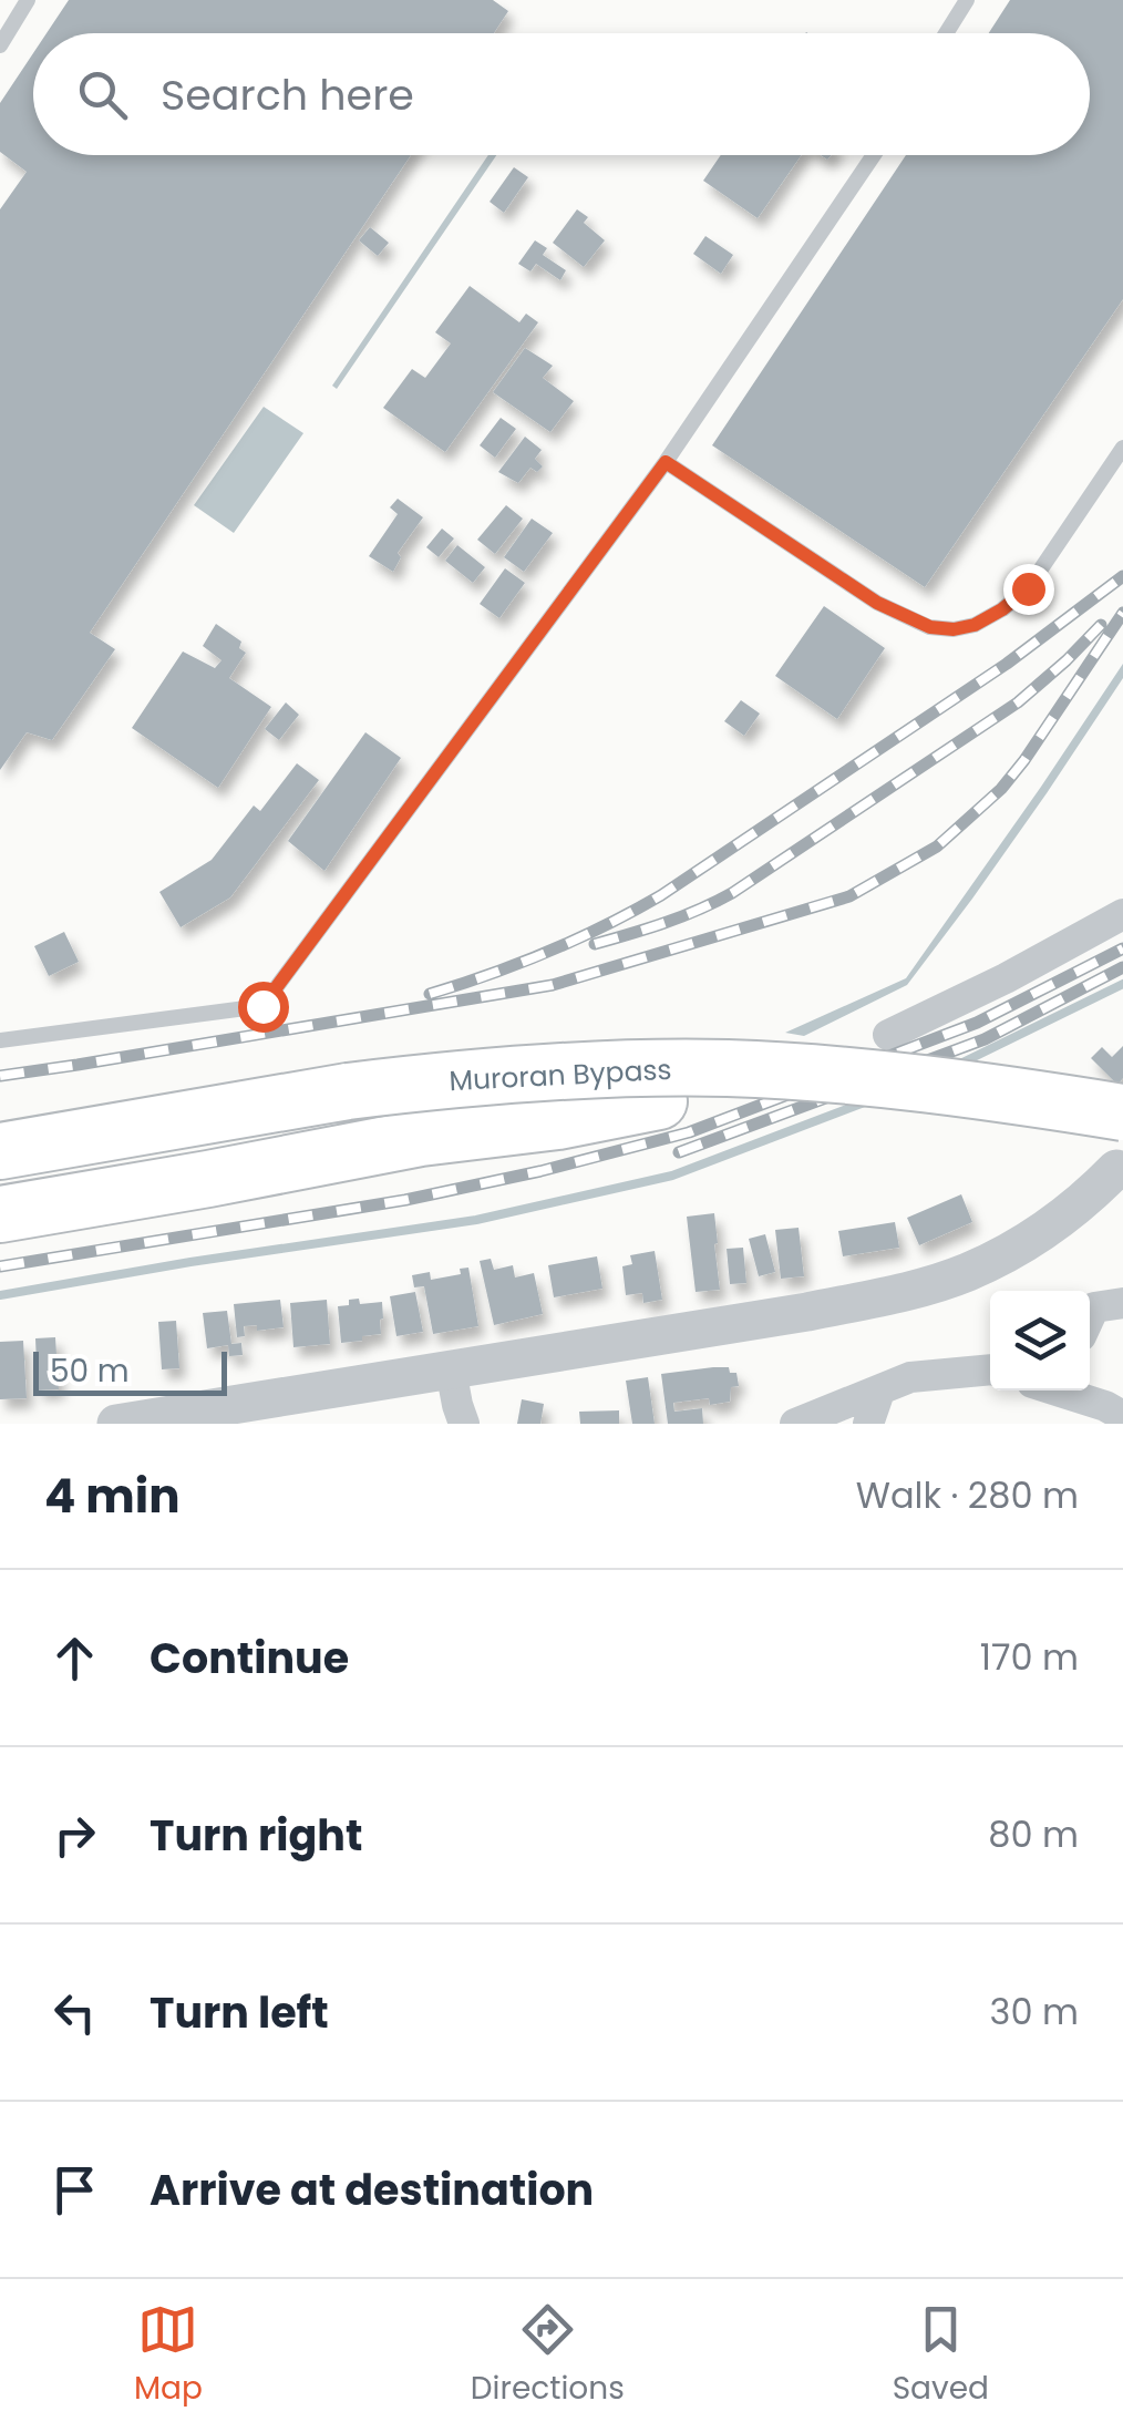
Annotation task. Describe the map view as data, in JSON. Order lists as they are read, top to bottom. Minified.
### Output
{"streets":{"highway":["Muroran Bypass"]},"scale_bar":"50 m","page":{"search":"Search here","scale":"50 m","heading":["4 min","Walk · 280 m"],"list":[["Continue","170 m"],["Turn right","80 m"],["Turn left","30 m"],"Arrive at destination"],"nav":["Map","Directions","Saved"]}}
